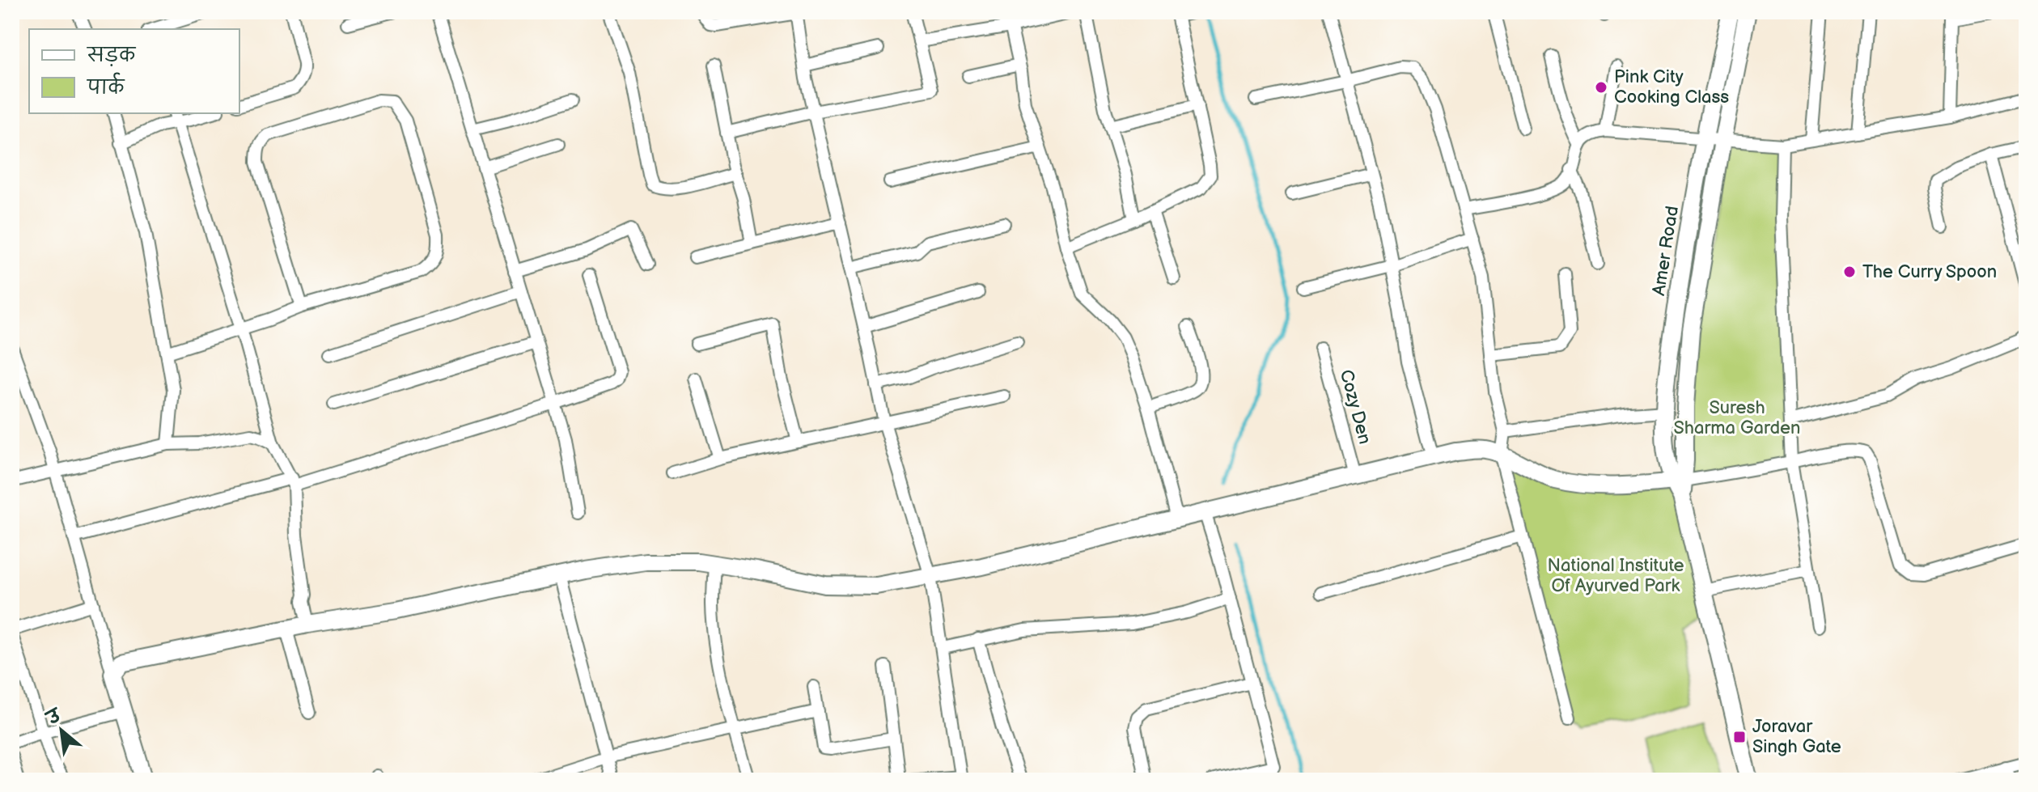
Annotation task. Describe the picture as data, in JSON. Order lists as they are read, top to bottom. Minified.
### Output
{"streets":{"street":["Amer Road","Cozy Den"]},"parks":["Suresh Sharma Garden","National Institute Of Ayurved Park"],"places":{"other":["Pink City Cooking Class","The Curry Spoon"],"transit":["Joravar Singh Gate"]},"legend":["सड़क","पार्क"],"north":"top left"}
